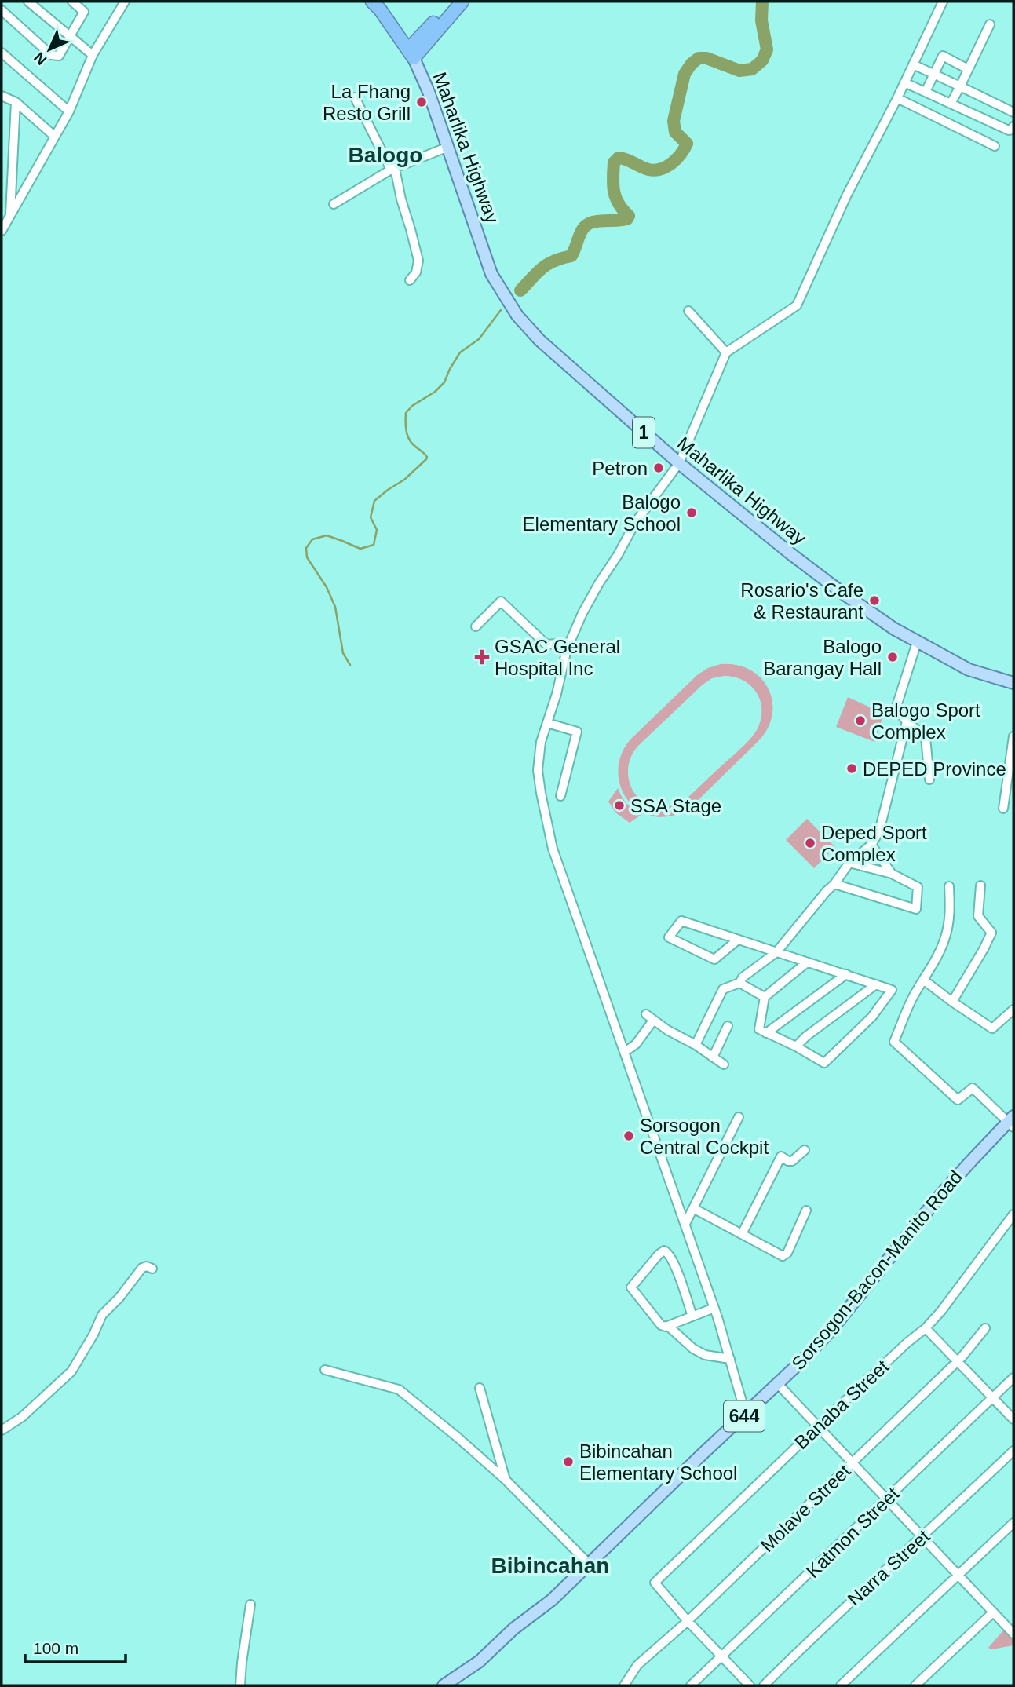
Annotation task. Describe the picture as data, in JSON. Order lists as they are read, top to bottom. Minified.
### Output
{"streets":{"highway":["Maharlika Highway","1"],"main road":["Sorsogon-Bacon-Manito Road","644"],"street":["Banaba Street","Molave Street","Katmon Street","Narra Street"]},"crossings":[["Banaba Street","Molave Street"]],"districts":["Balogo","Bibincahan"],"places":{"other":["La Fhang Resto Grill","Petron","Balogo Elementary School","Rosario's Cafe & Restaurant","Balogo Barangay Hall","Balogo Sport Complex","DEPED Province","SSA Stage","Deped Sport Complex","Sorsogon Central Cockpit","Bibincahan Elementary School"],"health":["GSAC General Hospital Inc"]},"scale_bar":"100 m","north":"bottom left"}
